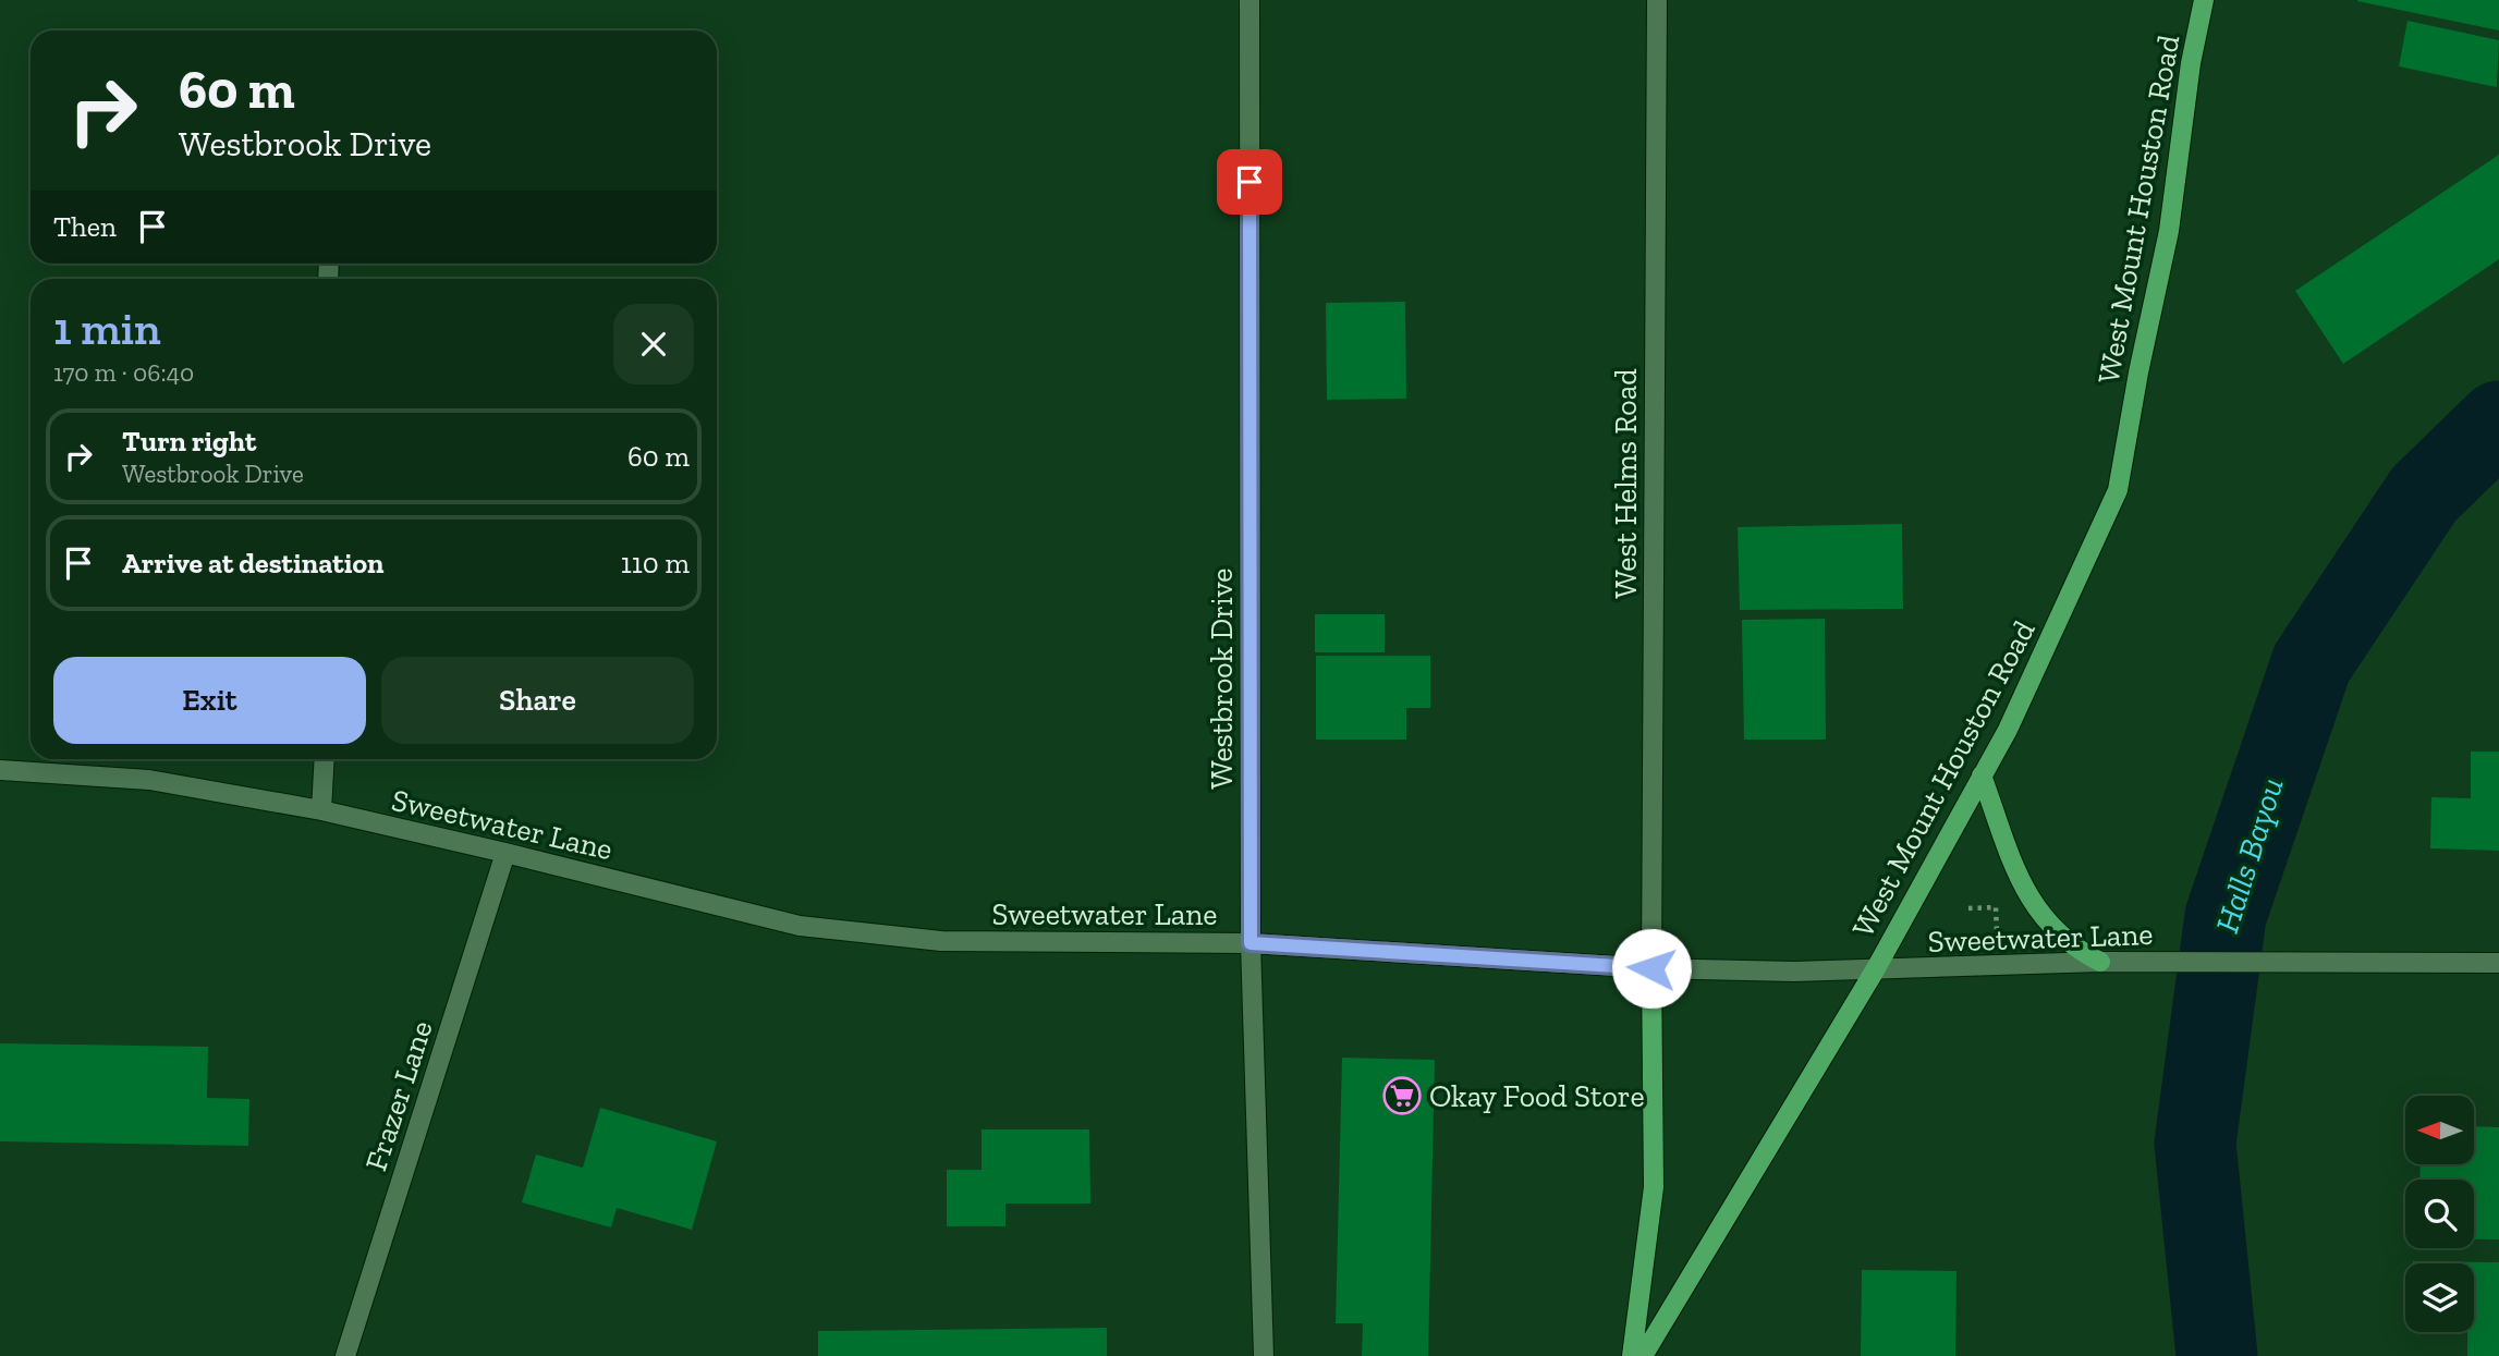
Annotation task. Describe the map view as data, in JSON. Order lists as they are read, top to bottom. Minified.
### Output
{"streets":{"main road":["West Mount Houston Road"],"street":["West Helms Road","Westbrook Drive","Sweetwater Lane","Frazer Lane"]},"crossings":[["West Mount Houston Road","Sweetwater Lane"],["West Helms Road","Sweetwater Lane"],["Westbrook Drive","Sweetwater Lane"],["Sweetwater Lane","Frazer Lane"]],"water":["Halls Bayou"],"places":{"supermarket":["Okay Food Store"]},"north":"left","page":{"turn":["60 m","Westbrook Drive"],"then":"Then","heading":["1 min","170 m · 06:40"],"list":[{"name":"Turn right","note":"Westbrook Drive","value":"60 m"},{"name":"Arrive at destination","value":"110 m"}],"buttons":["Exit","Share"]}}
